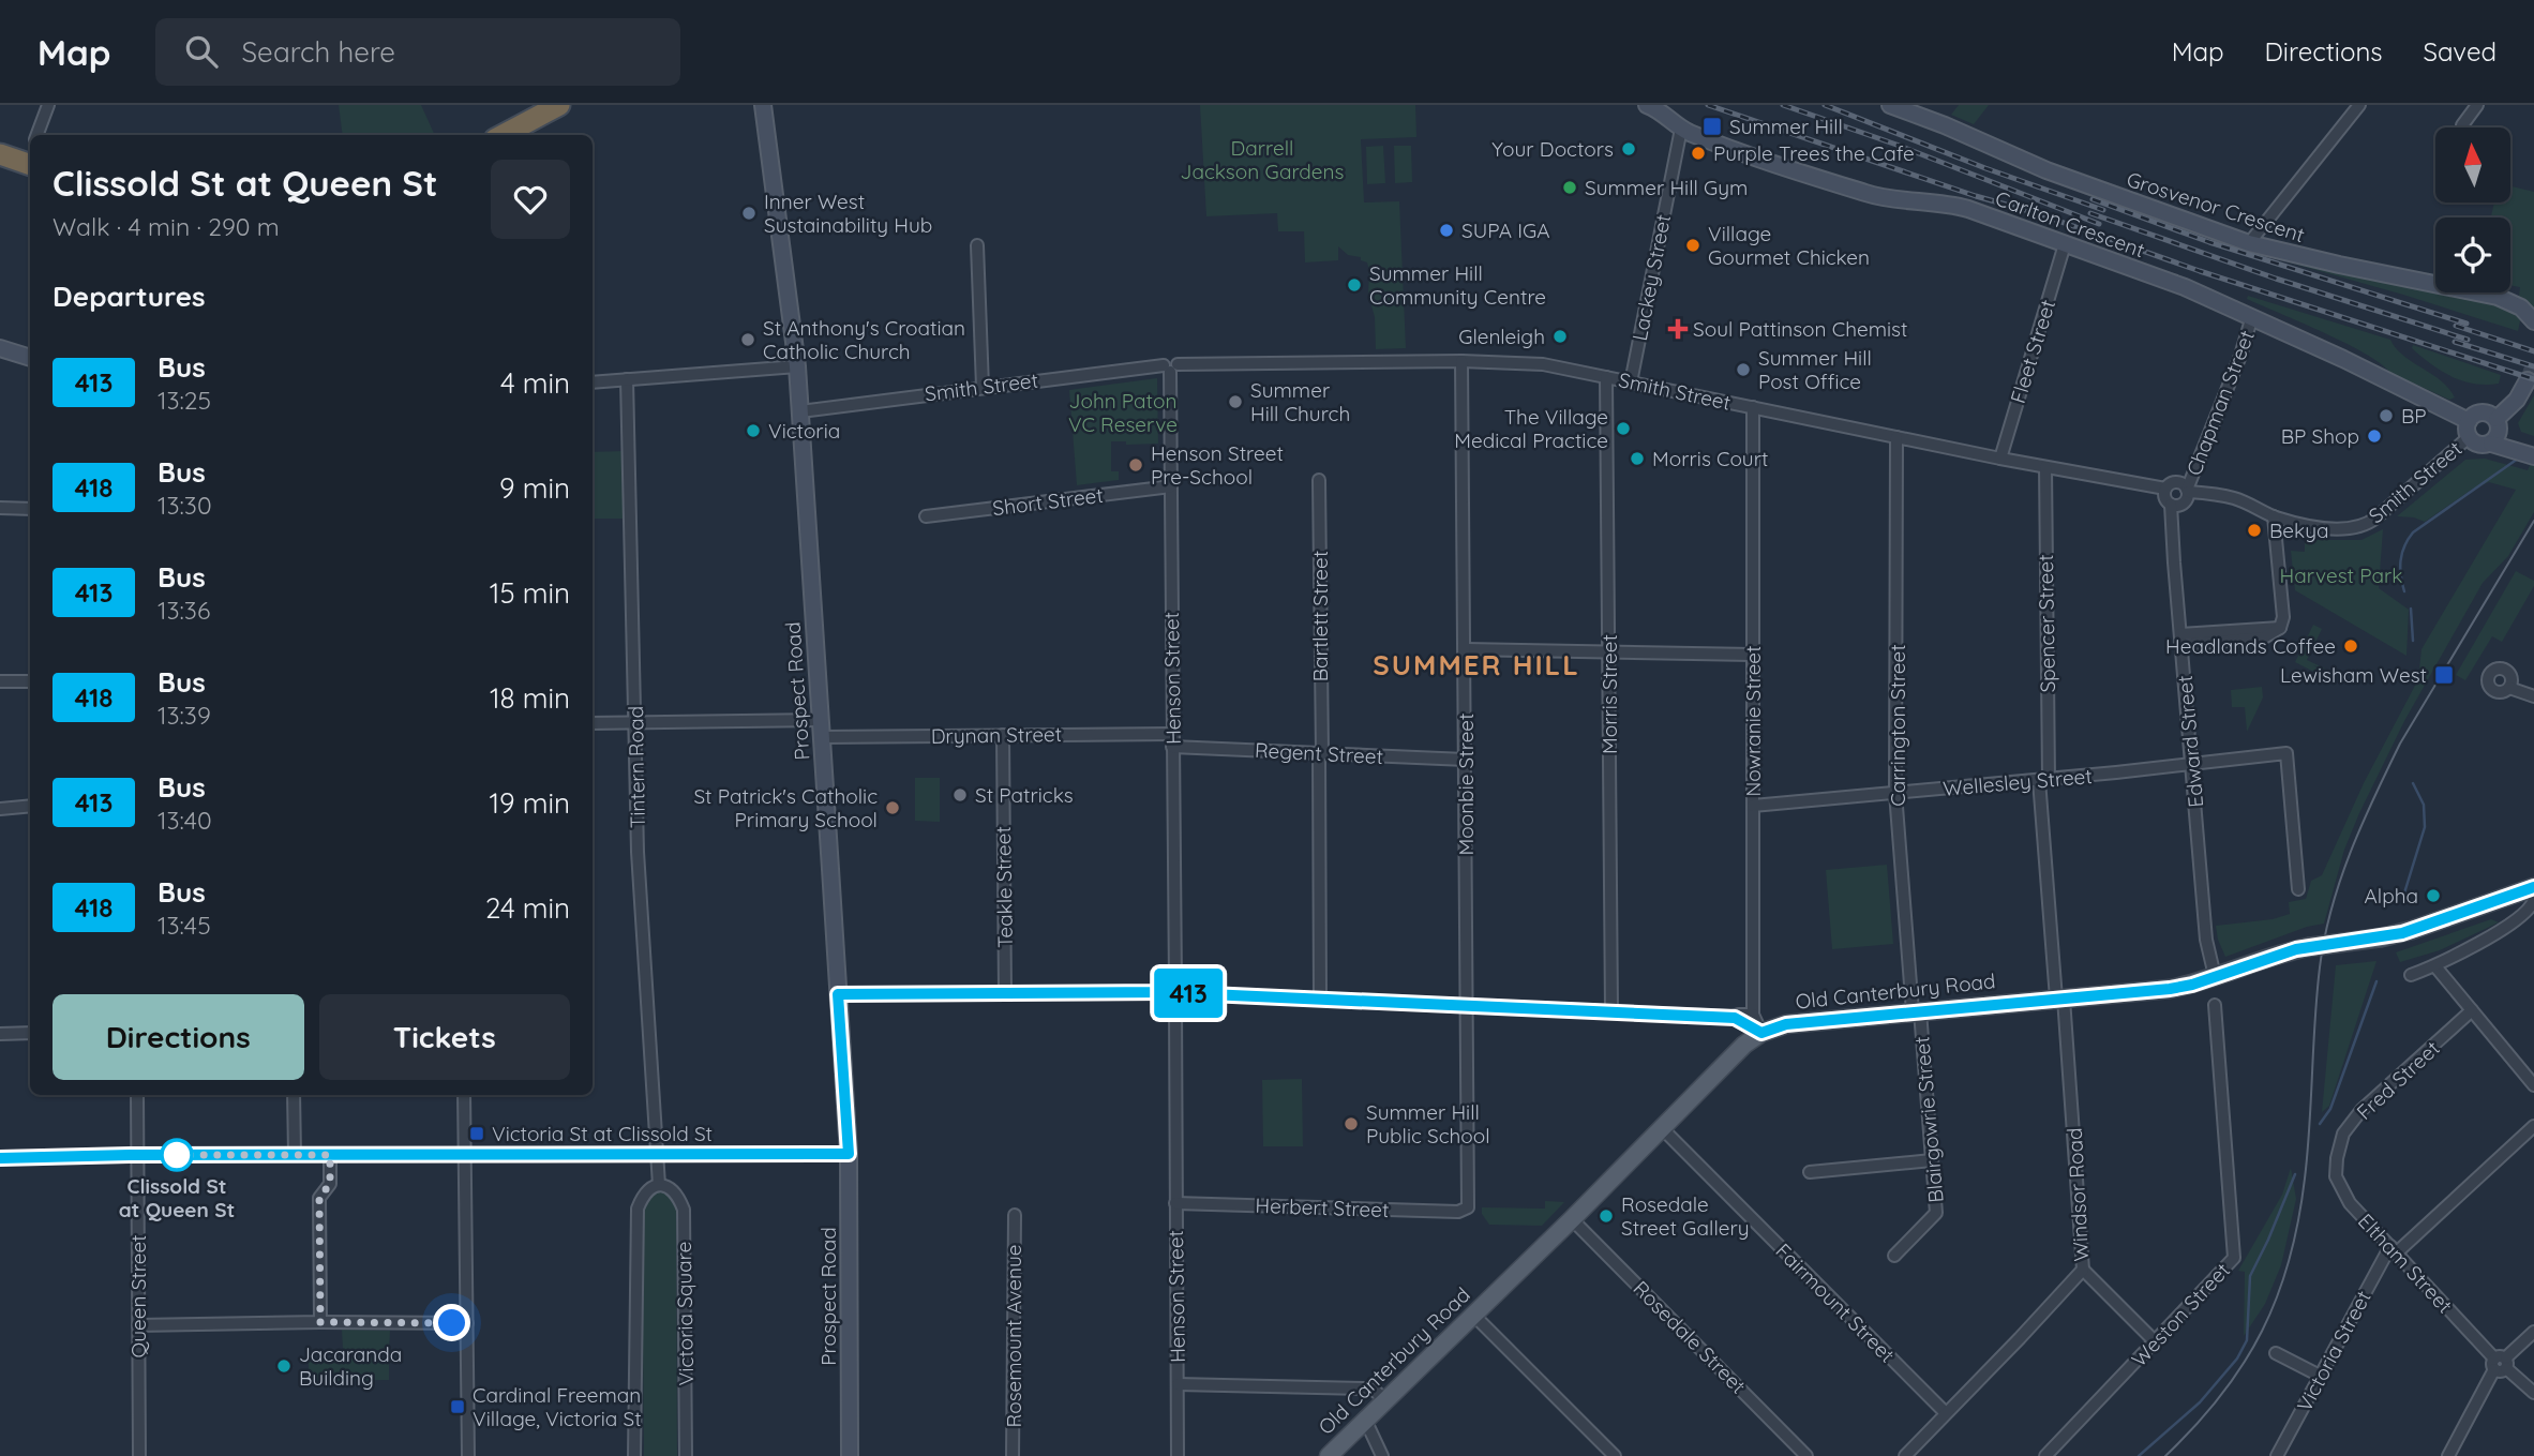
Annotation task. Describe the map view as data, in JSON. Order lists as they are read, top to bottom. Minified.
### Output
{"streets":{"main road":["Old Canterbury Road"],"street":["Grosvenor Crescent","Carlton Crescent","Lackey Street","Fleet Street","Smith Street","Chapman Street","Short Street","Bartlett Street","Spencer Street","Henson Street","Prospect Road","Morris Street","Nowranie Street","Carrington Street","Drynan Street","Edward Street","Regent Street","Tintern Road","Wellesley Street","Moonbie Street","Teakle Street","Fred Street","Blairgowrie Street","Windsor Road","Herbert Street","Eltham Street","Queen Street","Fairmount Street","Victoria Square","Weston Street","Rosemount Avenue","Rosedale Street","Victoria Street"]},"crossings":[["Carlton Crescent","Lackey Street"],["Carlton Crescent","Fleet Street"],["Carlton Crescent","Smith Street"],["Carlton Crescent","Chapman Street"],["Lackey Street","Smith Street"],["Fleet Street","Smith Street"],["Smith Street","Chapman Street"],["Smith Street","Spencer Street"],["Smith Street","Henson Street"],["Smith Street","Prospect Road"],["Smith Street","Morris Street"],["Smith Street","Nowranie Street"],["Smith Street","Carrington Street"],["Smith Street","Edward Street"],["Smith Street","Moonbie Street"],["Chapman Street","Edward Street"],["Short Street","Henson Street"],["Bartlett Street","Regent Street"],["Spencer Street","Wellesley Street"],["Spencer Street","Old Canterbury Road"],["Spencer Street","Windsor Road"],["Henson Street","Drynan Street"],["Henson Street","Regent Street"],["Henson Street","Herbert Street"],["Prospect Road","Drynan Street"],["Nowranie Street","Wellesley Street"],["Nowranie Street","Old Canterbury Road"],["Carrington Street","Wellesley Street"],["Carrington Street","Old Canterbury Road"],["Carrington Street","Blairgowrie Street"],["Drynan Street","Regent Street"],["Drynan Street","Teakle Street"],["Edward Street","Wellesley Street"],["Edward Street","Old Canterbury Road"],["Regent Street","Moonbie Street"],["Moonbie Street","Herbert Street"],["Old Canterbury Road","Blairgowrie Street"],["Old Canterbury Road","Windsor Road"],["Old Canterbury Road","Fairmount Street"],["Old Canterbury Road","Rosedale Street"],["Fred Street","Eltham Street"],["Windsor Road","Fairmount Street"],["Eltham Street","Victoria Street"]],"districts":["SUMMER HILL"],"parks":["Darrell Jackson Gardens","John Paton VC Reserve","Harvest Park"],"places":{"transit":["Summer Hill","Lewisham West","Victoria St at Clissold St","Cardinal Freeman Village, Victoria St"],"other":["Your Doctors","Purple Trees the Cafe","Summer Hill Gym","Inner West Sustainability Hub","SUPA IGA","Village Gourmet Chicken","Summer Hill Community Centre","Glenleigh","St Anthony's Croatian Catholic Church","Summer Hill Post Office","Summer Hill Church","BP","The Village Medical Practice","Victoria","BP Shop","Morris Court","Henson Street Pre-School","Bekya","Headlands Coffee","St Patricks","St Patrick's Catholic Primary School","Alpha","Summer Hill Public School","Clissold St at Queen St","Rosedale Street Gallery","Jacaranda Building"],"health":["Soul Pattinson Chemist"]},"lines":["bus line 413"],"north":"top","page":{"header":"Map","search":"Search here","nav":["Map","Directions","Saved"],"on_map":"413","heading":[["Clissold St at Queen St","Walk · 4 min · 290 m"],"Departures"],"list":[{"mark":"413","name":"Bus","note":"13:25","value":"4 min"},{"mark":"418","name":"Bus","note":"13:30","value":"9 min"},{"mark":"413","name":"Bus","note":"13:36","value":"15 min"},{"mark":"418","name":"Bus","note":"13:39","value":"18 min"},{"mark":"413","name":"Bus","note":"13:40","value":"19 min"},{"mark":"418","name":"Bus","note":"13:45","value":"24 min"}],"buttons":["Directions","Tickets"]}}
